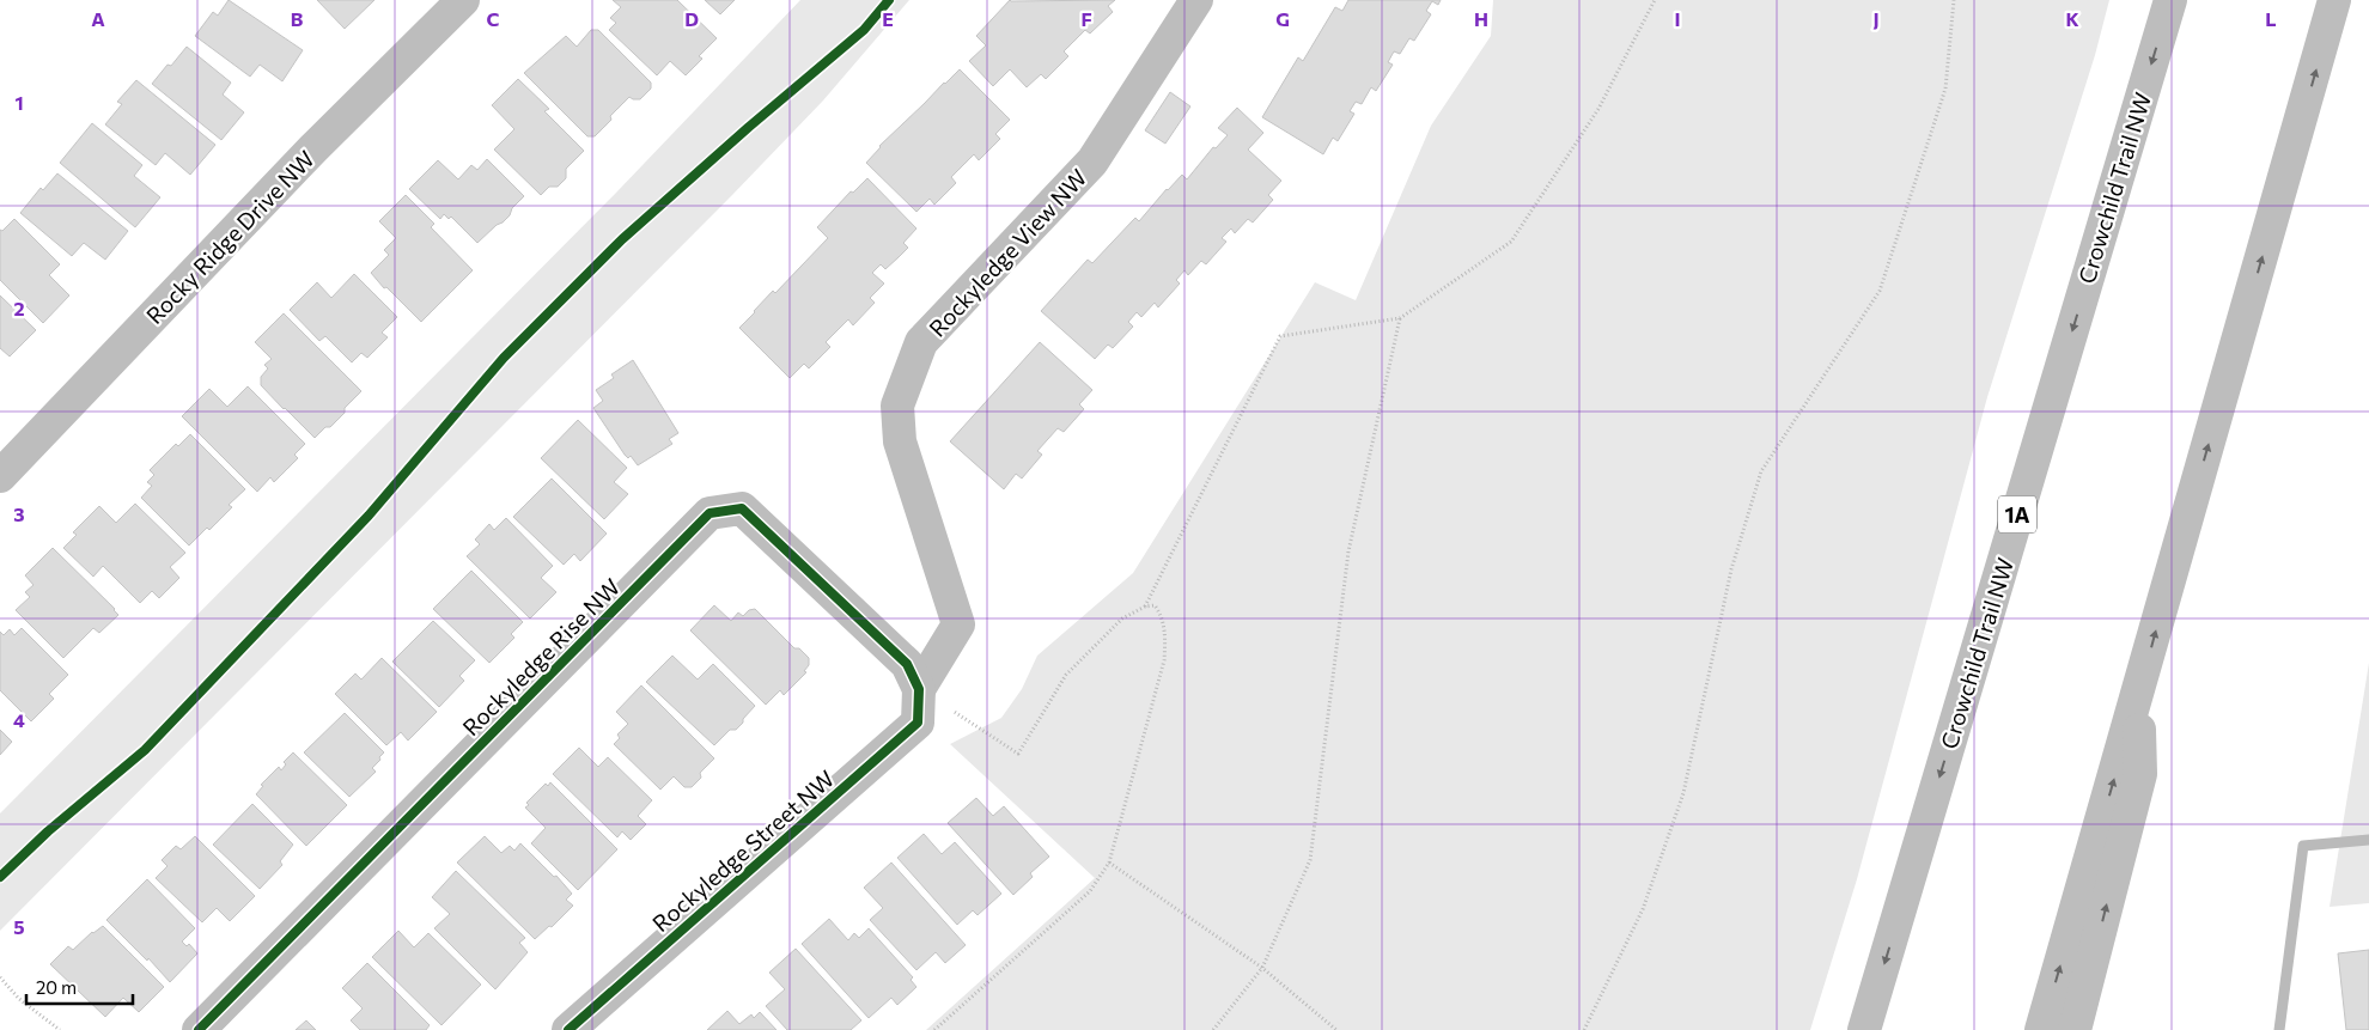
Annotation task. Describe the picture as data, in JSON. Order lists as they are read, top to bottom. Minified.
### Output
{"streets":{"main road":["Crowchild Trail NW","Rocky Ridge Drive NW","Rockyledge View NW","1A","Rockyledge Rise NW","Rockyledge Street NW"]},"crossings":[["Rockyledge View NW","Rockyledge Rise NW"],["Rockyledge View NW","Rockyledge Street NW"],["Rockyledge Rise NW","Rockyledge Street NW"]],"scale_bar":"20 m","grid":{"columns":["A","B","C","D","E","F","G","H","I","J","K","L"],"rows":["1","2","3","4","5"]}}
